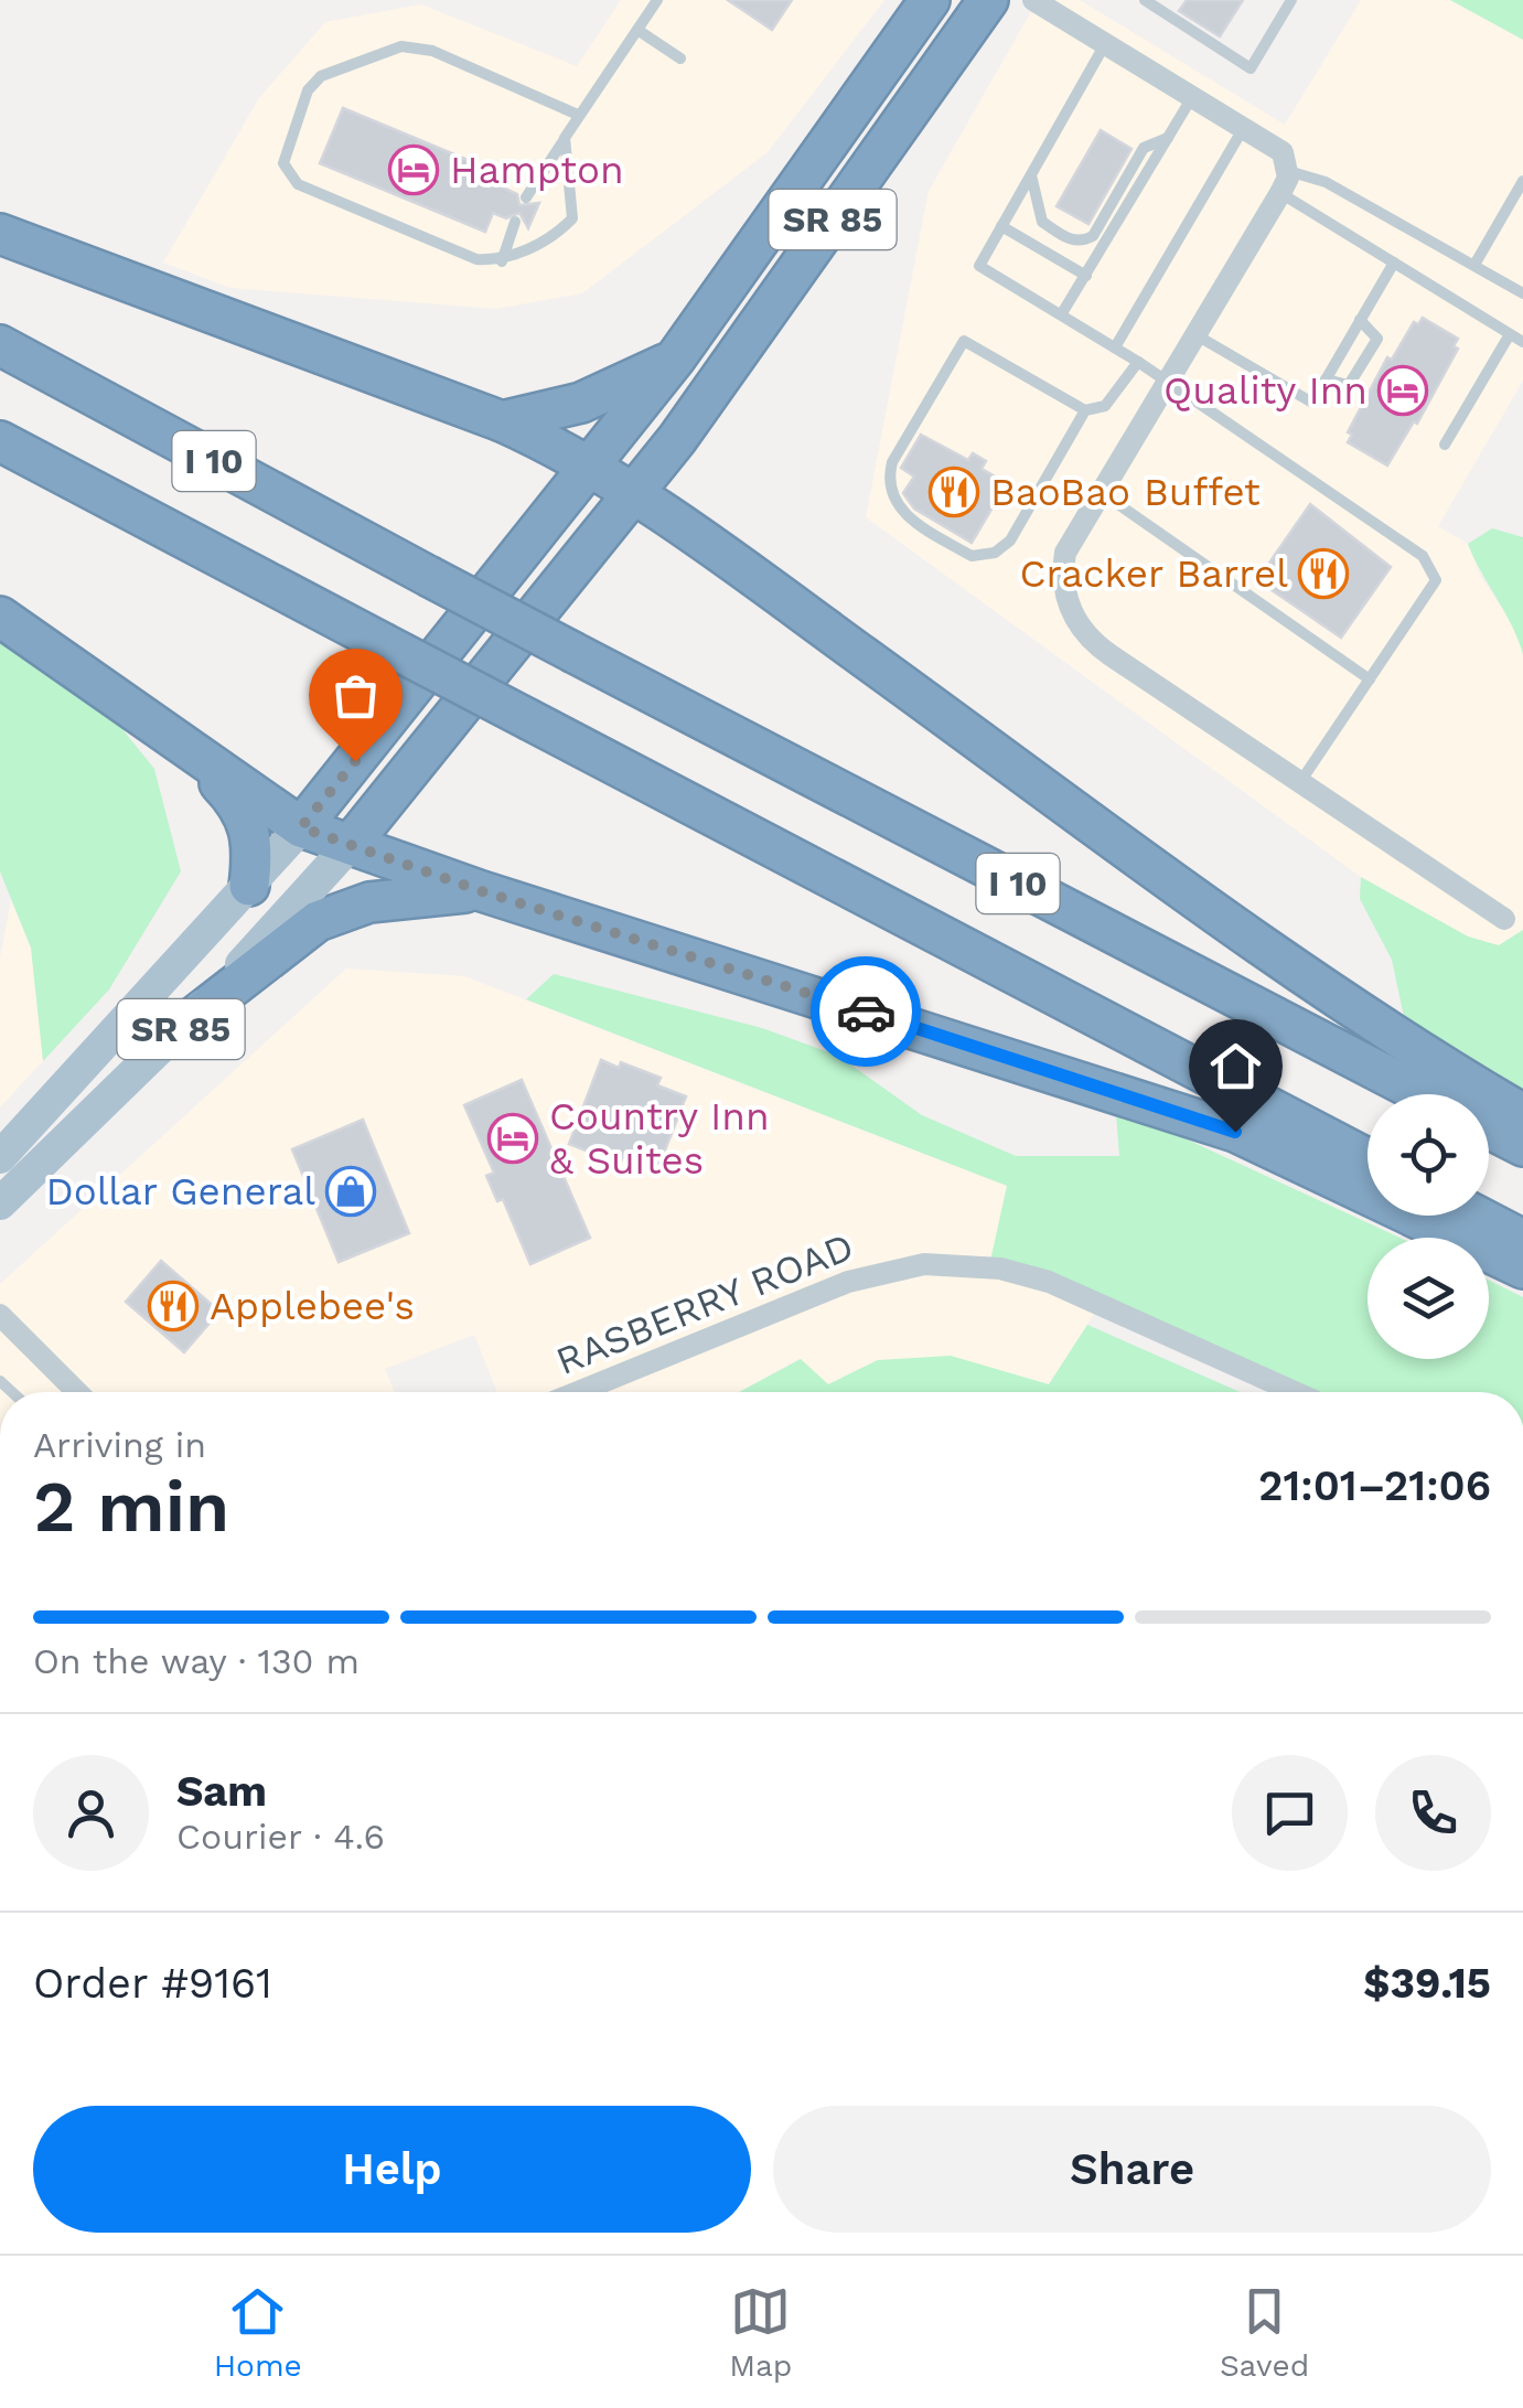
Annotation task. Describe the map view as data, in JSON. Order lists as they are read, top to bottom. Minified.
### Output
{"streets":{"highway":["SR 85","I 10"],"street":["RASBERRY ROAD"]},"places":{"hotel":["Hampton","Quality Inn","Country Inn & Suites"],"restaurant":["BaoBao Buffet","Cracker Barrel","Applebee's"],"shop":["Dollar General"]},"page":{"heading":["2 min","Arriving in","21:01–21:06"],"panel":["Sam","Courier · 4.6","Order #9161","$39.15"],"bar":"On the way · 130 m","buttons":["Help","Share"],"tabs":["Home","Map","Saved"]}}
